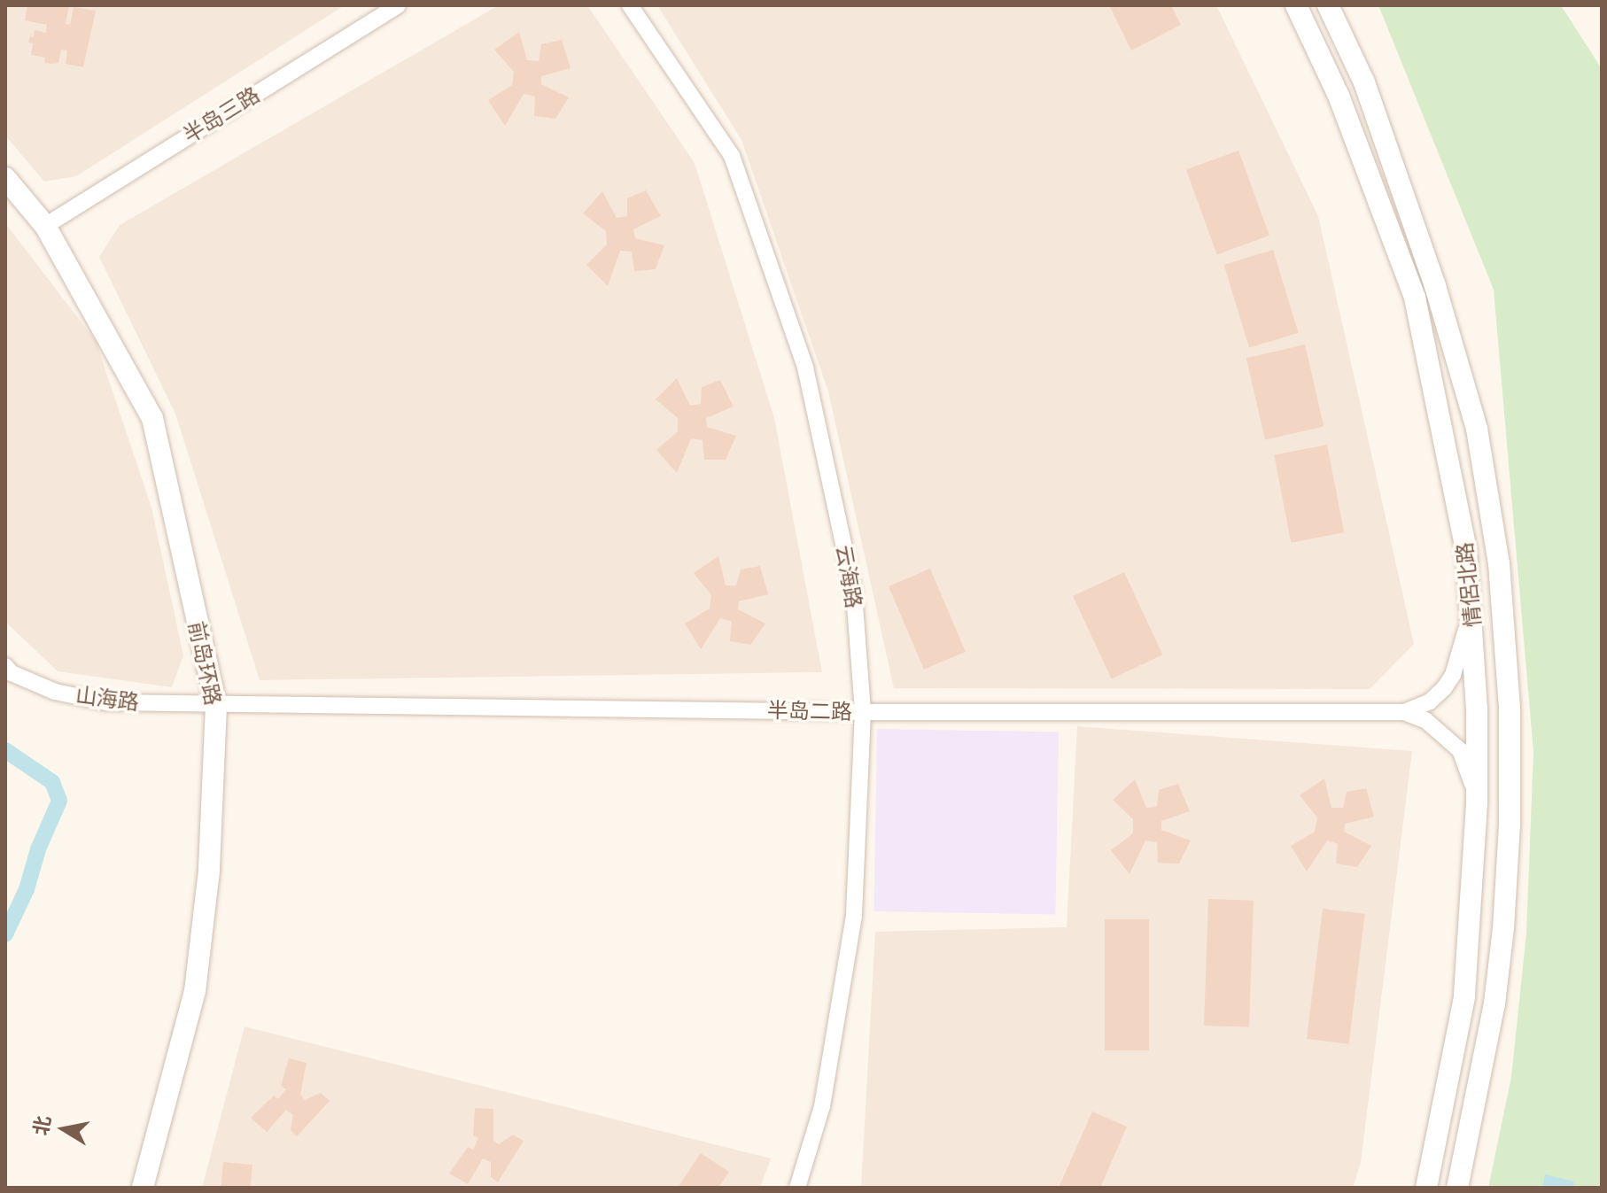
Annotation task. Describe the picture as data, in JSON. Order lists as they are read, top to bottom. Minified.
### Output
{"streets":{"main road":["情侶北路","前岛环路"],"street":["半岛三路","云海路","山海路","半岛二路"]},"crossings":[["半岛三路","前岛环路"],["云海路","半岛二路"],["前岛环路","山海路"],["前岛环路","半岛二路"],["山海路","半岛二路"]],"north":"left"}
